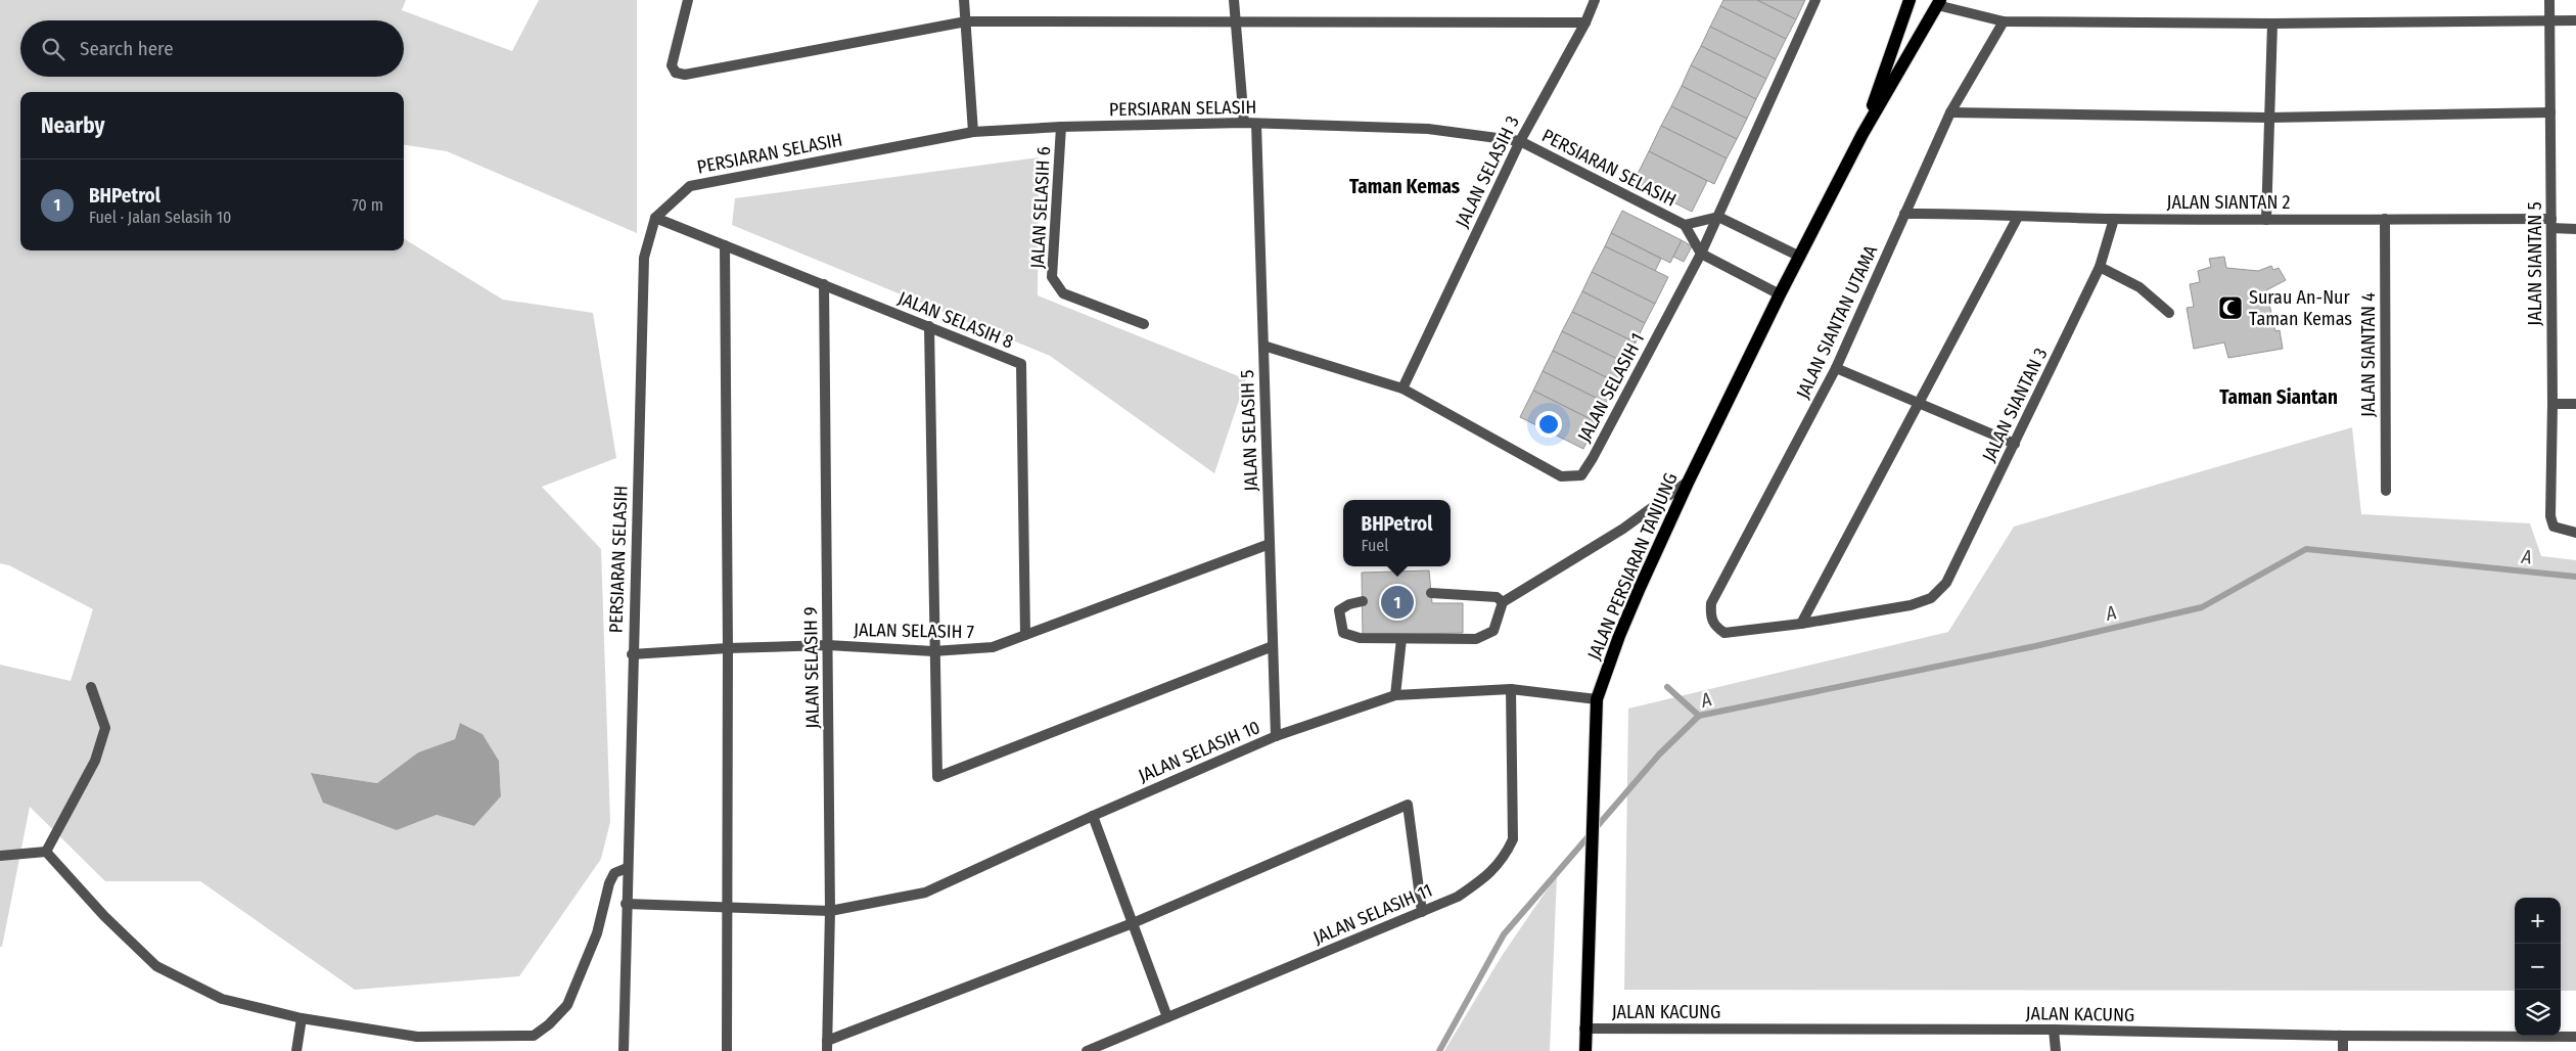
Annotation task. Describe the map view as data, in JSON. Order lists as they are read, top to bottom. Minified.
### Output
{"streets":{"main road":["JALAN PERSIARAN TANJUNG"],"street":["PERSIARAN SELASIH","JALAN SELASIH 3","JALAN SIANTAN 2","JALAN SELASIH 6","JALAN SIANTAN 5","JALAN SELASIH 8","JALAN SIANTAN UTAMA","JALAN SIANTAN 4","JALAN SELASIH 1","JALAN SIANTAN 3","JALAN SELASIH 5","JALAN SELASIH 7","JALAN SELASIH 9","JALAN SELASIH 10","JALAN SELASIH 11","JALAN KACUNG"]},"crossings":[["PERSIARAN SELASIH","JALAN SELASIH 3"],["PERSIARAN SELASIH","JALAN SELASIH 6"],["PERSIARAN SELASIH","JALAN SELASIH 8"],["PERSIARAN SELASIH","JALAN SELASIH 1"],["PERSIARAN SELASIH","JALAN SELASIH 5"],["PERSIARAN SELASIH","JALAN SELASIH 7"],["PERSIARAN SELASIH","JALAN SELASIH 10"],["JALAN SELASIH 3","JALAN SELASIH 1"],["JALAN SIANTAN 2","JALAN SIANTAN 5"],["JALAN SIANTAN 2","JALAN SIANTAN UTAMA"],["JALAN SIANTAN 2","JALAN SIANTAN 4"],["JALAN SIANTAN 2","JALAN SIANTAN 3"],["JALAN SELASIH 8","JALAN SELASIH 7"],["JALAN SELASIH 8","JALAN SELASIH 9"],["JALAN SIANTAN UTAMA","JALAN SIANTAN 3"],["JALAN SELASIH 1","JALAN SELASIH 5"],["JALAN SELASIH 5","JALAN SELASIH 7"],["JALAN SELASIH 5","JALAN SELASIH 10"],["JALAN PERSIARAN TANJUNG","JALAN SELASIH 10"],["JALAN PERSIARAN TANJUNG","JALAN KACUNG"],["JALAN SELASIH 7","JALAN SELASIH 9"],["JALAN SELASIH 9","JALAN SELASIH 10"],["JALAN SELASIH 10","JALAN SELASIH 11"]],"districts":["Taman Kemas","Taman Siantan"],"water":["A"],"places":{"mosque":["Surau An-Nur Taman Kemas"]},"page":{"search":"Search here","heading":"Nearby","list":[{"mark":"1","name":"BHPetrol","note":"Fuel · Jalan Selasih 10","value":"70 m"}],"popup":["BHPetrol","Fuel"],"pins":"1","map_buttons":["+","−"]}}
